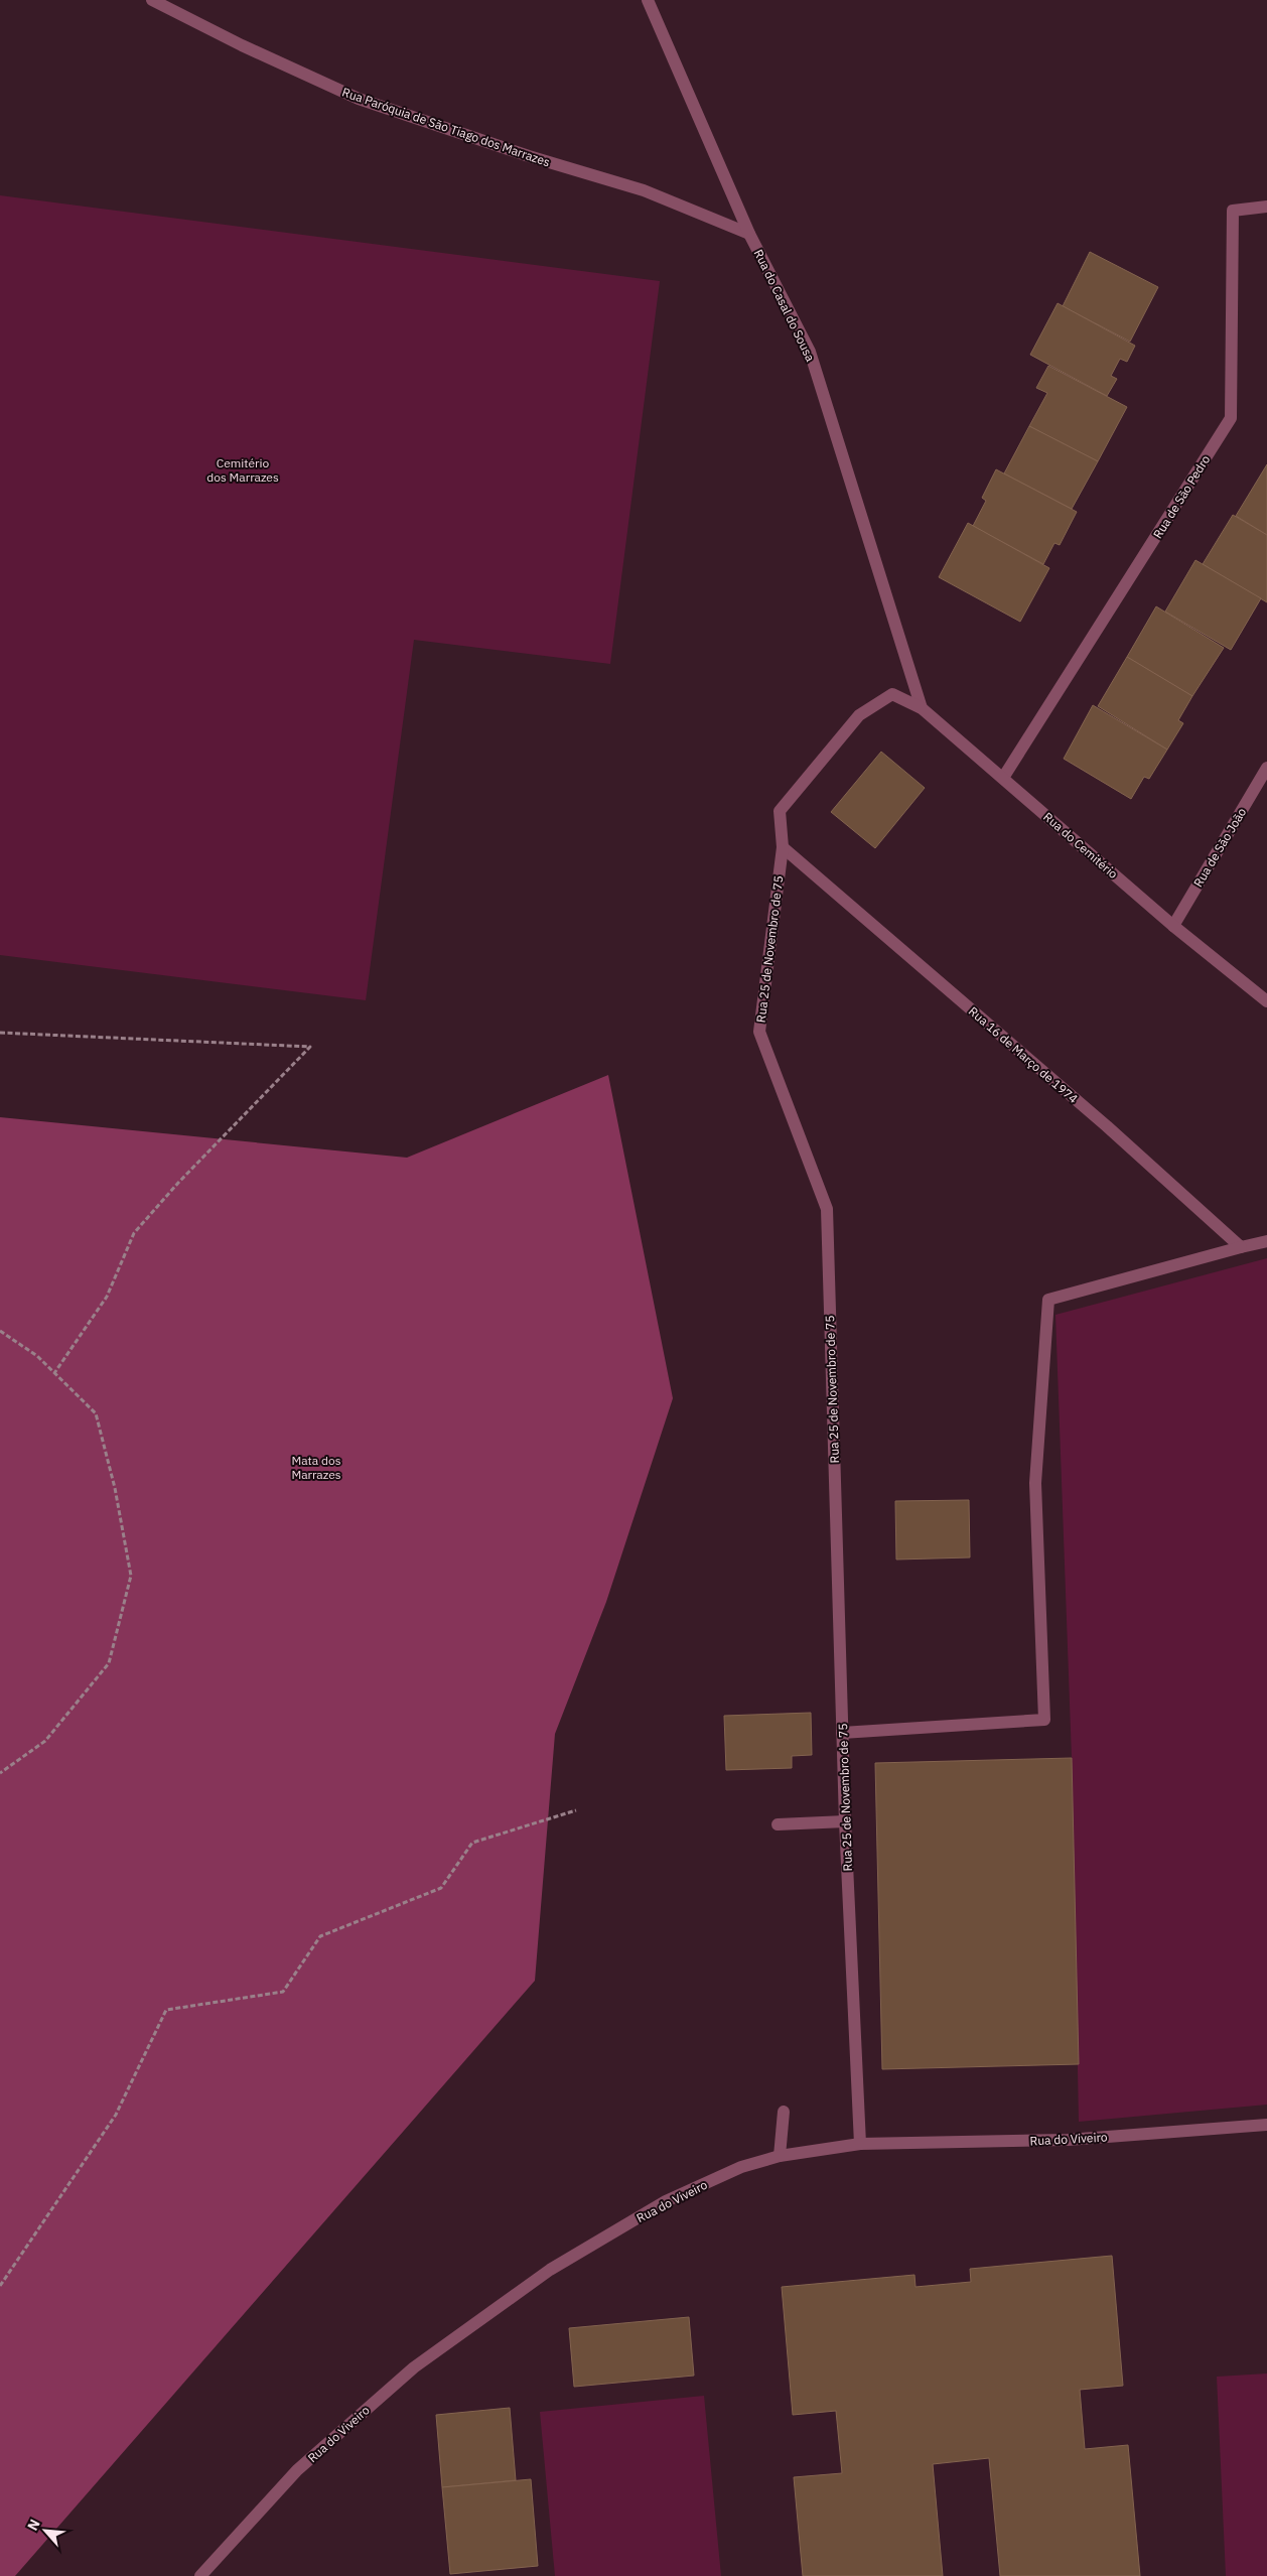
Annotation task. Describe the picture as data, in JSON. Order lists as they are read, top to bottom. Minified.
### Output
{"streets":{"street":["Rua Paróquia de São Tiago dos Marrazes","Rua do Casal do Sousa","Rua de São Pedro","Rua do Cemitério","Rua de São João","Rua 25 de Novembro de 75","Rua 16 de Março de 1974","Rua do Viveiro"]},"crossings":[["Rua Paróquia de São Tiago dos Marrazes","Rua do Casal do Sousa"],["Rua do Casal do Sousa","Rua do Cemitério"],["Rua de São Pedro","Rua do Cemitério"],["Rua do Cemitério","Rua de São João"],["Rua do Cemitério","Rua 25 de Novembro de 75"],["Rua 25 de Novembro de 75","Rua 16 de Março de 1974"],["Rua 25 de Novembro de 75","Rua do Viveiro"]],"parks":["Cemitério dos Marrazes","Mata dos Marrazes"],"north":"top left"}
